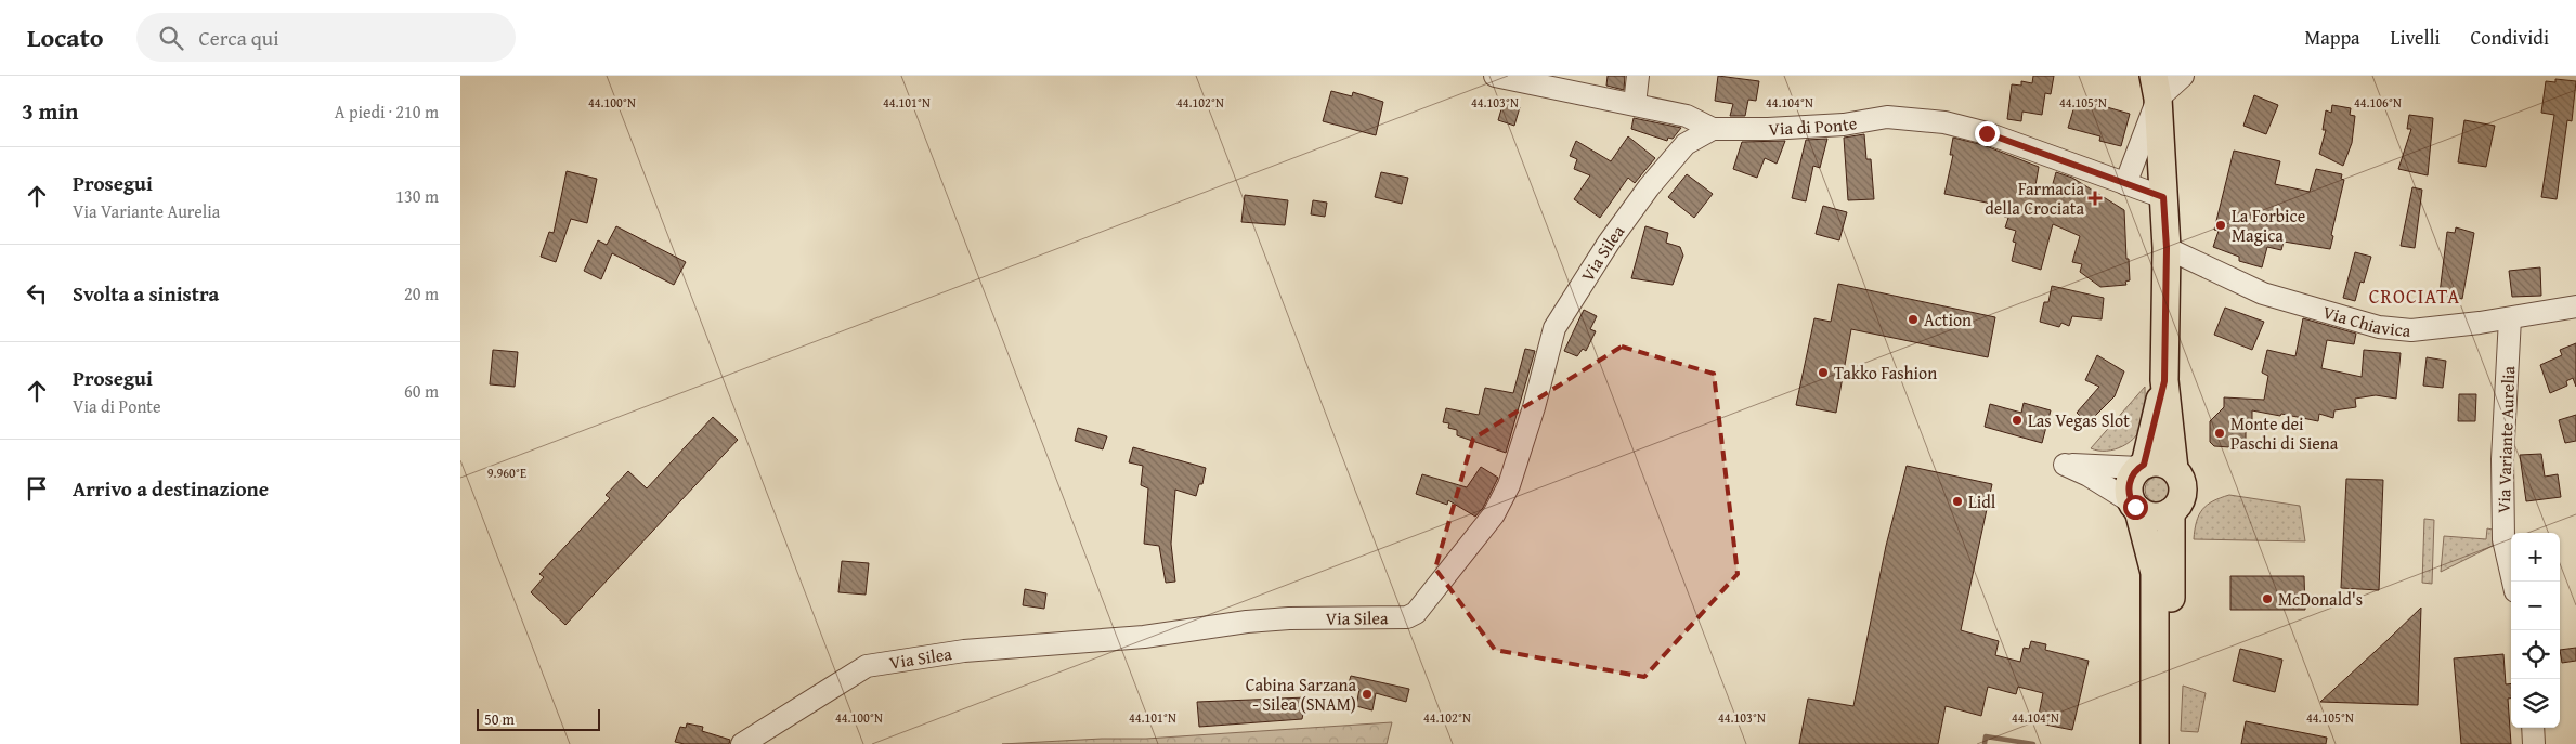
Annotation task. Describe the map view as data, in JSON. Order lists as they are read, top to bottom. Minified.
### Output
{"streets":{"street":["Via di Ponte","Via Silea","Via Chiavica","Via Variante Aurelia"]},"crossings":[["Via di Ponte","Via Silea"],["Via Chiavica","Via Variante Aurelia"]],"districts":["CROCIATA"],"places":{"health":["Farmacia della Crociata"],"other":["La Forbice Magica","Action","Takko Fashion","Las Vegas Slot","Monte dei Paschi di Siena","Lidl","McDonald's","Cabina Sarzana - Silea (SNAM)"]},"scale_bar":"50 m","page":{"header":"Locato","search":"Cerca qui","nav":["Mappa","Livelli","Condividi"],"heading":["3 min","A piedi · 210 m"],"list":[["Prosegui","Via Variante Aurelia","130 m"],["Svolta a sinistra","20 m"],["Prosegui","Via di Ponte","60 m"],"Arrivo a destinazione"],"map_buttons":["+","−"],"scale":"50 m"},"coordinates":["44.100°N","44.101°N","44.102°N","44.103°N","44.104°N","44.105°N","44.106°N","9.960°E"]}
